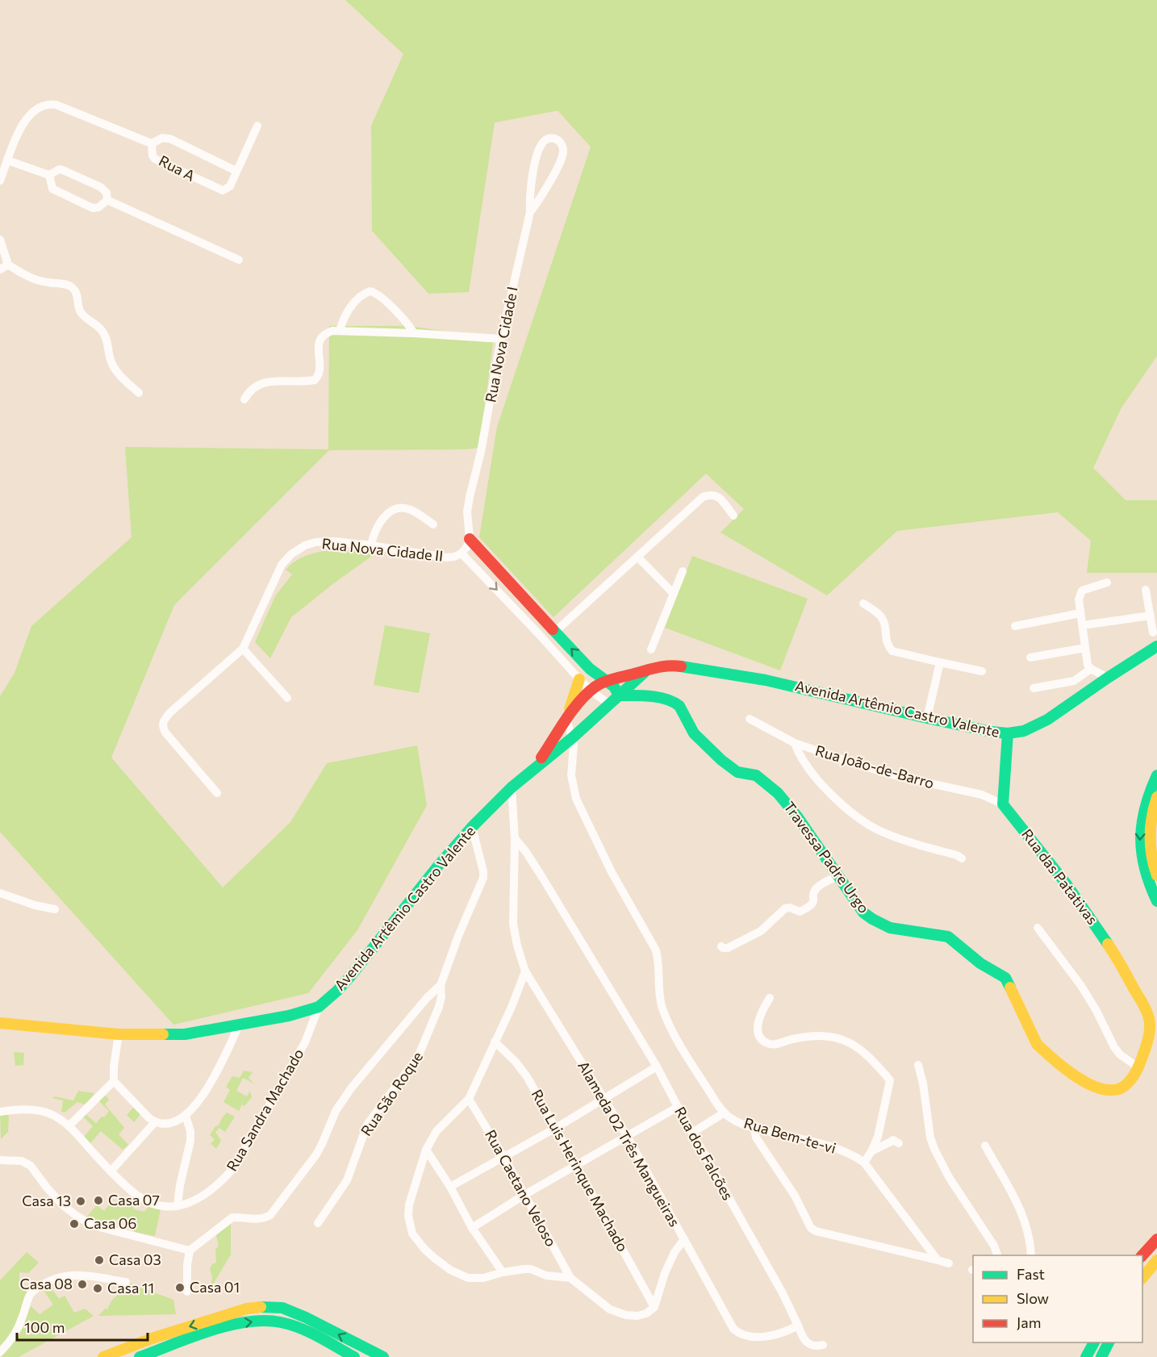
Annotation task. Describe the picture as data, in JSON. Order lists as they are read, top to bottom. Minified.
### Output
{"streets":{"main road":["Avenida Artêmio Castro Valente","Travessa Padre Urgo","Rua das Patativas"],"street":["Rua A","Rua Nova Cidade I","Rua Nova Cidade II","Rua João-de-Barro","Rua São Roque","Rua Sandra Machado","Rua Bem-te-vi","Alameda 02 Três Mangueiras","Rua dos Falcões","Rua Luis Herinque Machado","Rua Caetano Veloso"]},"crossings":[["Avenida Artêmio Castro Valente","Travessa Padre Urgo"],["Avenida Artêmio Castro Valente","Rua Sandra Machado"],["Avenida Artêmio Castro Valente","Rua Bem-te-vi"],["Avenida Artêmio Castro Valente","Alameda 02 Três Mangueiras"],["Rua João-de-Barro","Rua das Patativas"],["Travessa Padre Urgo","Rua das Patativas"],["Alameda 02 Três Mangueiras","Rua dos Falcões"],["Alameda 02 Três Mangueiras","Rua Luis Herinque Machado"]],"places":["Casa 07","Casa 13","Casa 06","Casa 03","Casa 08","Casa 01","Casa 11"],"legend":["Fast","Slow","Jam"],"scale_bar":"100 m"}
